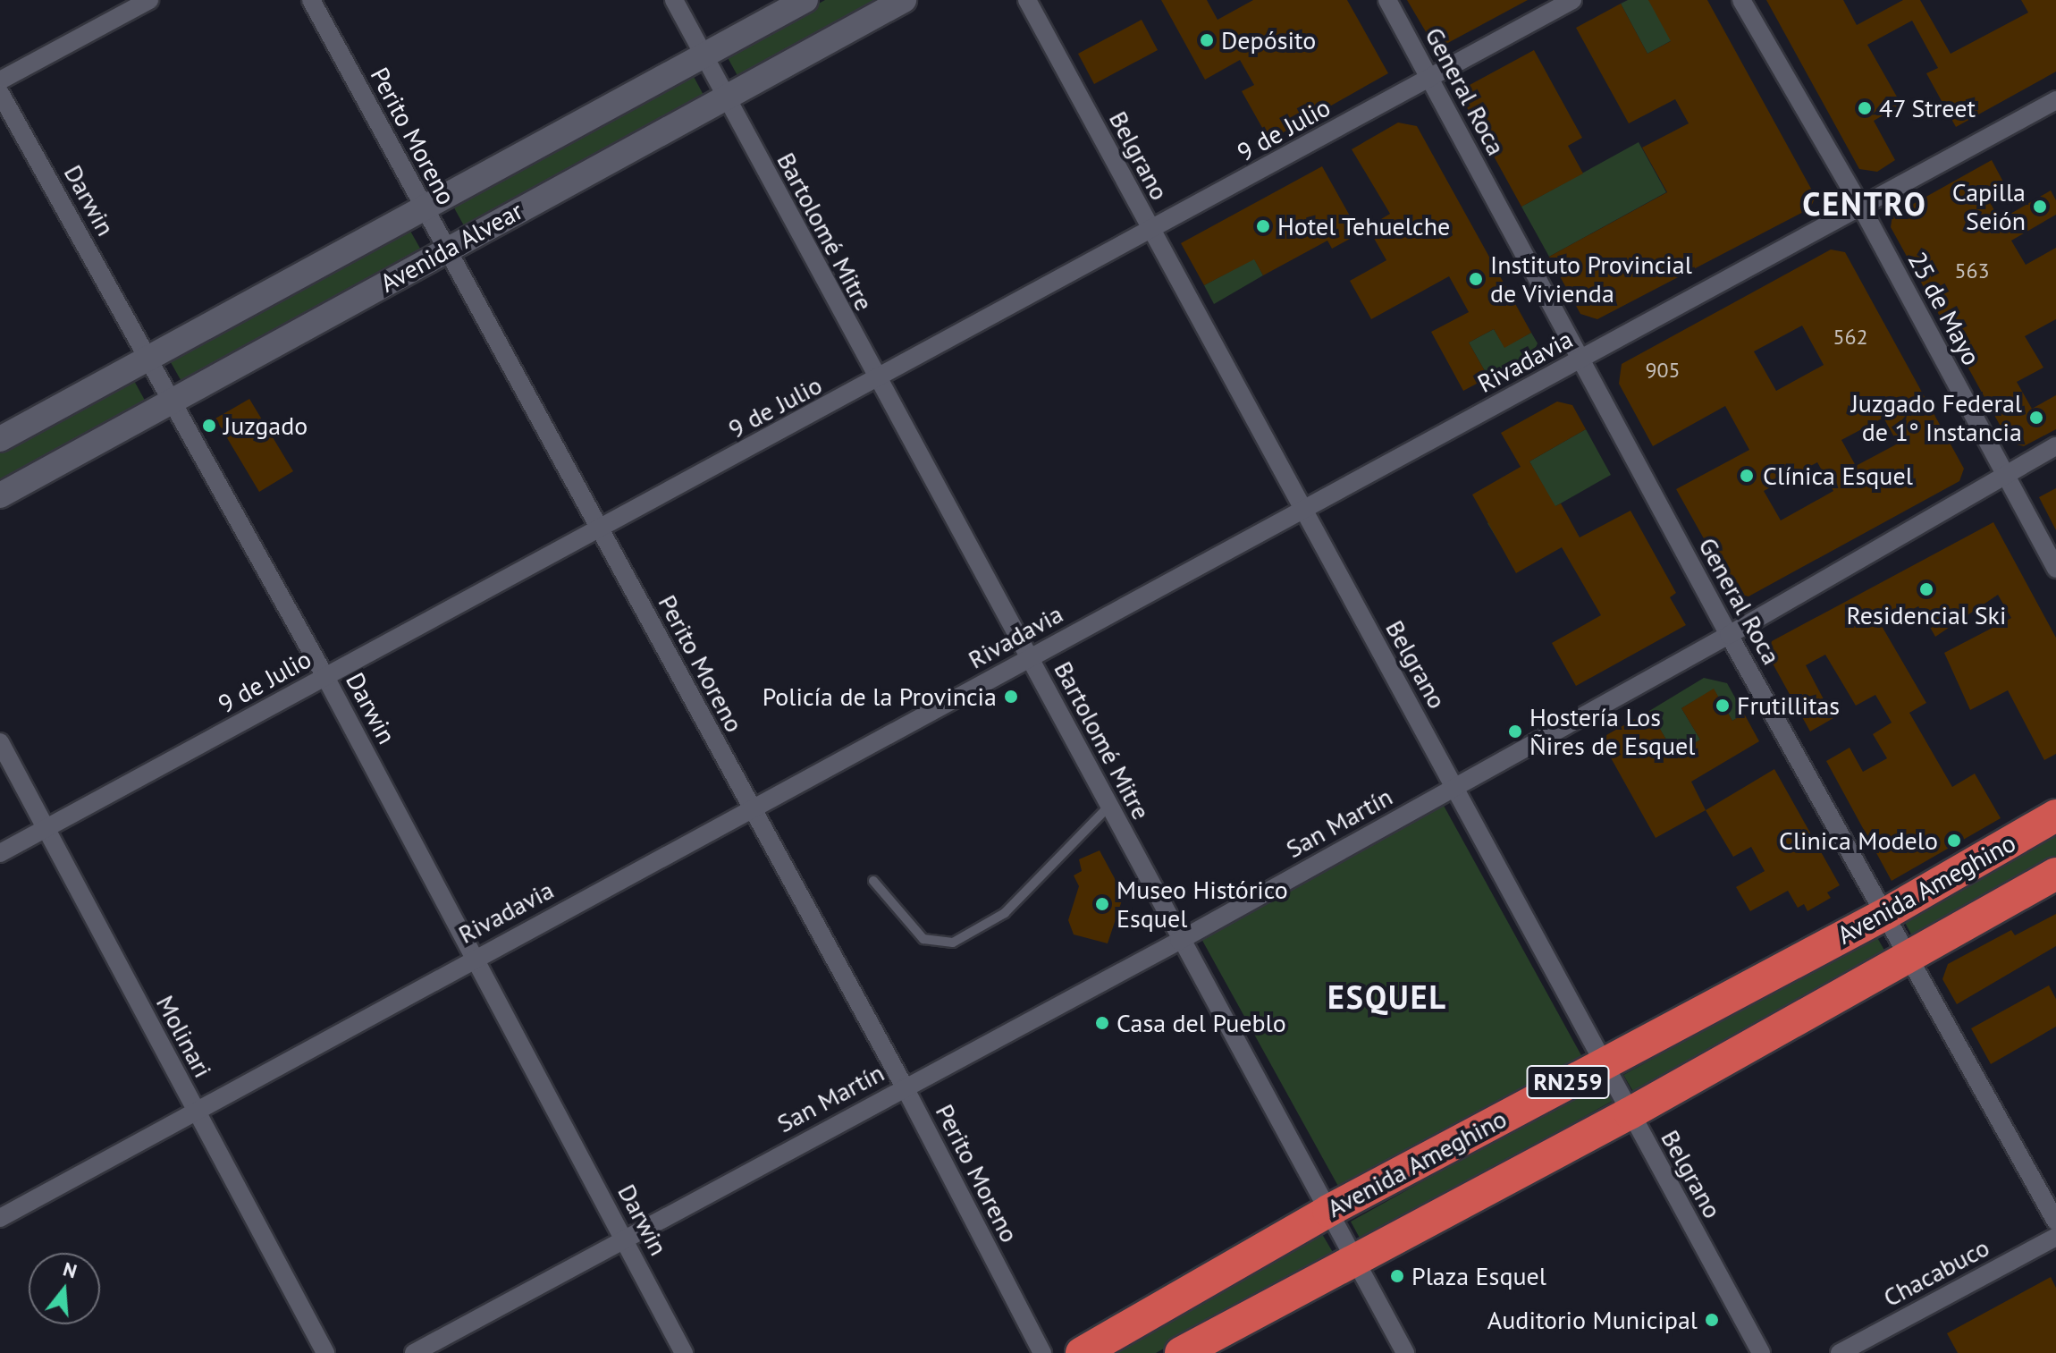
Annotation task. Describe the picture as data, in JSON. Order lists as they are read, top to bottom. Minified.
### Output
{"streets":{"highway":["Avenida Ameghino","RN259"],"main road":["Avenida Alvear"],"street":["General Roca","9 de Julio","Perito Moreno","Belgrano","Darwin","Bartolomé Mitre","25 de Mayo","Rivadavia","San Martín","Molinari","Chacabuco"]},"crossings":[["General Roca","9 de Julio"],["General Roca","Rivadavia"],["General Roca","San Martín"],["General Roca","Avenida Ameghino"],["9 de Julio","Perito Moreno"],["9 de Julio","Belgrano"],["9 de Julio","Darwin"],["9 de Julio","Bartolomé Mitre"],["9 de Julio","Molinari"],["Perito Moreno","Avenida Alvear"],["Perito Moreno","Rivadavia"],["Perito Moreno","San Martín"],["Belgrano","Rivadavia"],["Belgrano","San Martín"],["Belgrano","Avenida Ameghino"],["Darwin","Avenida Alvear"],["Darwin","Rivadavia"],["Darwin","San Martín"],["Bartolomé Mitre","Avenida Alvear"],["Bartolomé Mitre","Rivadavia"],["Bartolomé Mitre","San Martín"],["Bartolomé Mitre","Avenida Ameghino"],["25 de Mayo","Rivadavia"],["25 de Mayo","San Martín"],["Rivadavia","Molinari"]],"districts":["CENTRO","ESQUEL"],"places":["Depósito","47 Street","Capilla Seión","Hotel Tehuelche","Instituto Provincial de Vivienda","Juzgado Federal de 1° Instancia","Juzgado","Clínica Esquel","Residencial Ski","Policía de la Provincia","Frutillitas","Hostería Los Ñires de Esquel","Clinica Modelo","Museo Histórico Esquel","Casa del Pueblo","Plaza Esquel","Auditorio Municipal"],"house_numbers":["563","562","905"],"north":"top"}
